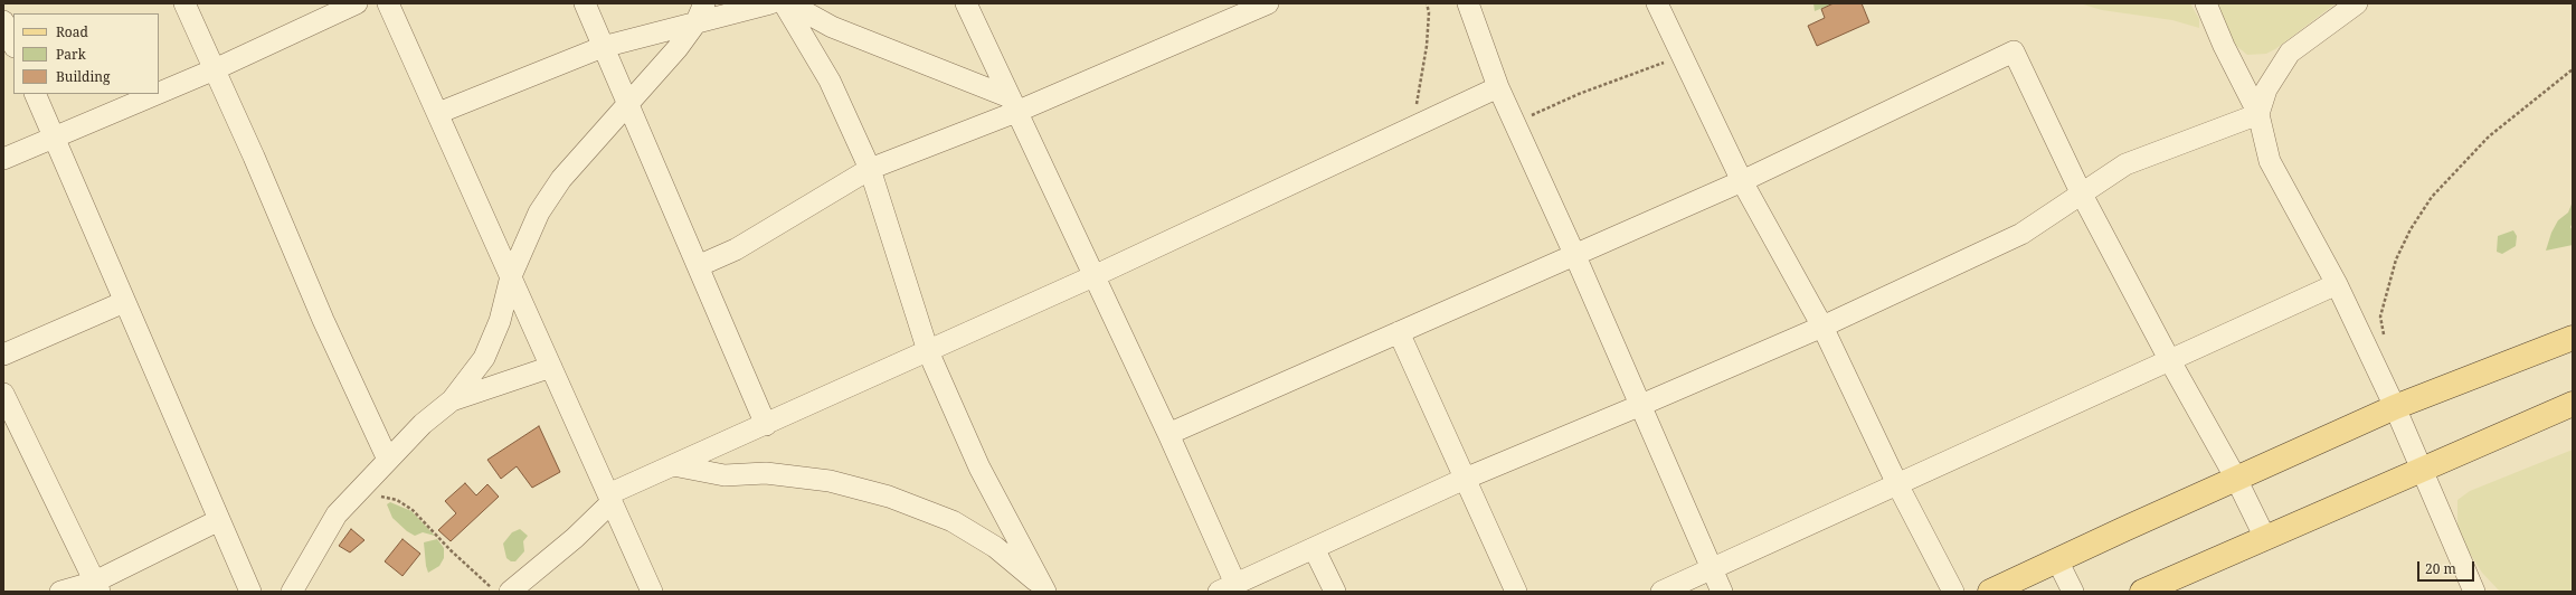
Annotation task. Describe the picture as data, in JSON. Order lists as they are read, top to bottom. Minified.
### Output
{"legend":["Road","Park","Building"],"scale_bar":"20 m"}
